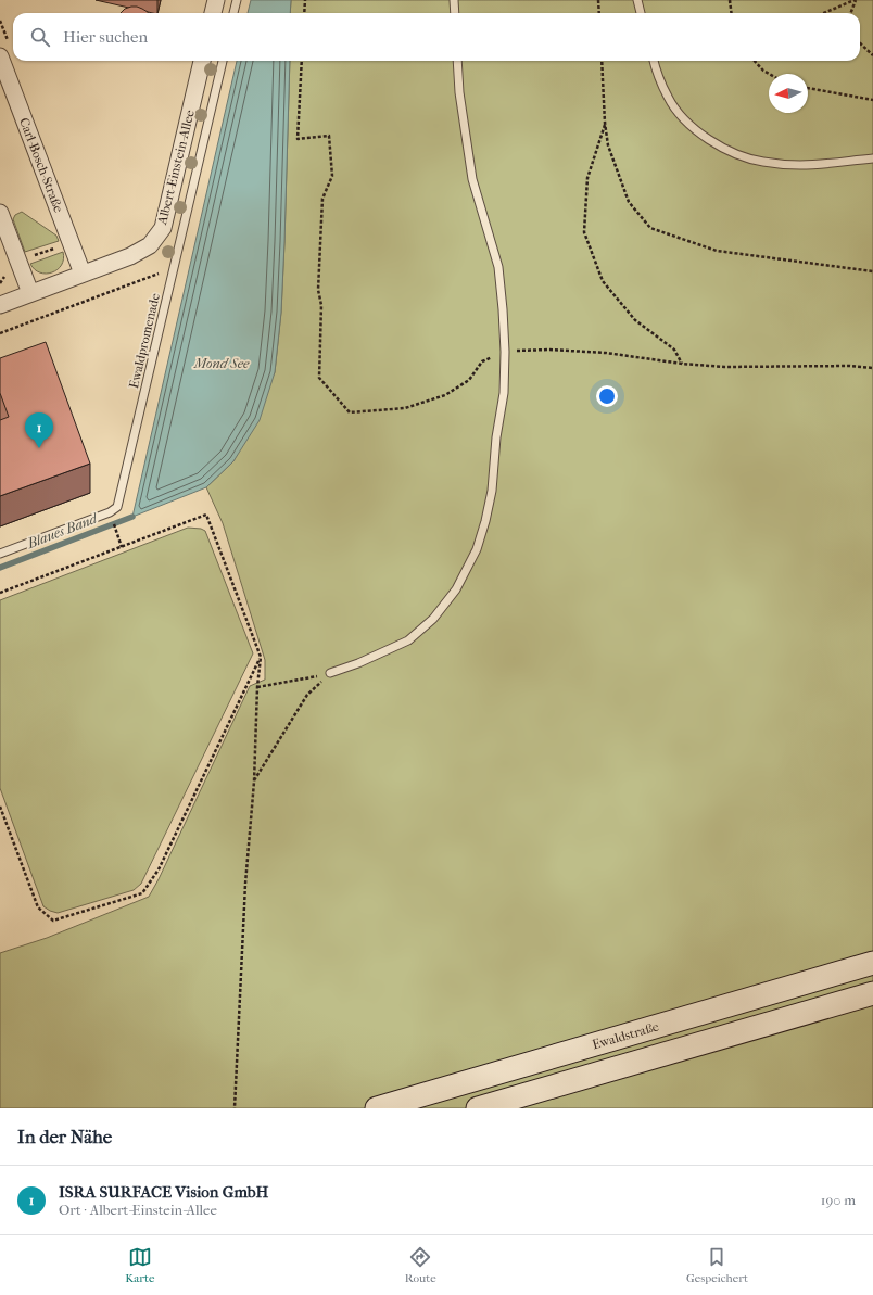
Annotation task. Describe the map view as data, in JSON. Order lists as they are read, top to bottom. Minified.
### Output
{"streets":{"main road":["Ewaldstraße"],"street":["Carl-Bosch-Straße","Albert-Einstein-Allee"],"lane":["Ewaldpromenade"]},"crossings":[["Carl-Bosch-Straße","Albert-Einstein-Allee"]],"water":["Mond See","Blaues Band"],"north":"left","page":{"search":"Hier suchen","pins":"1","heading":"In der Nähe","list":[{"mark":"1","name":"ISRA SURFACE Vision GmbH","note":"Ort · Albert-Einstein-Allee","value":"190 m"}],"nav":["Karte","Route","Gespeichert"]}}
